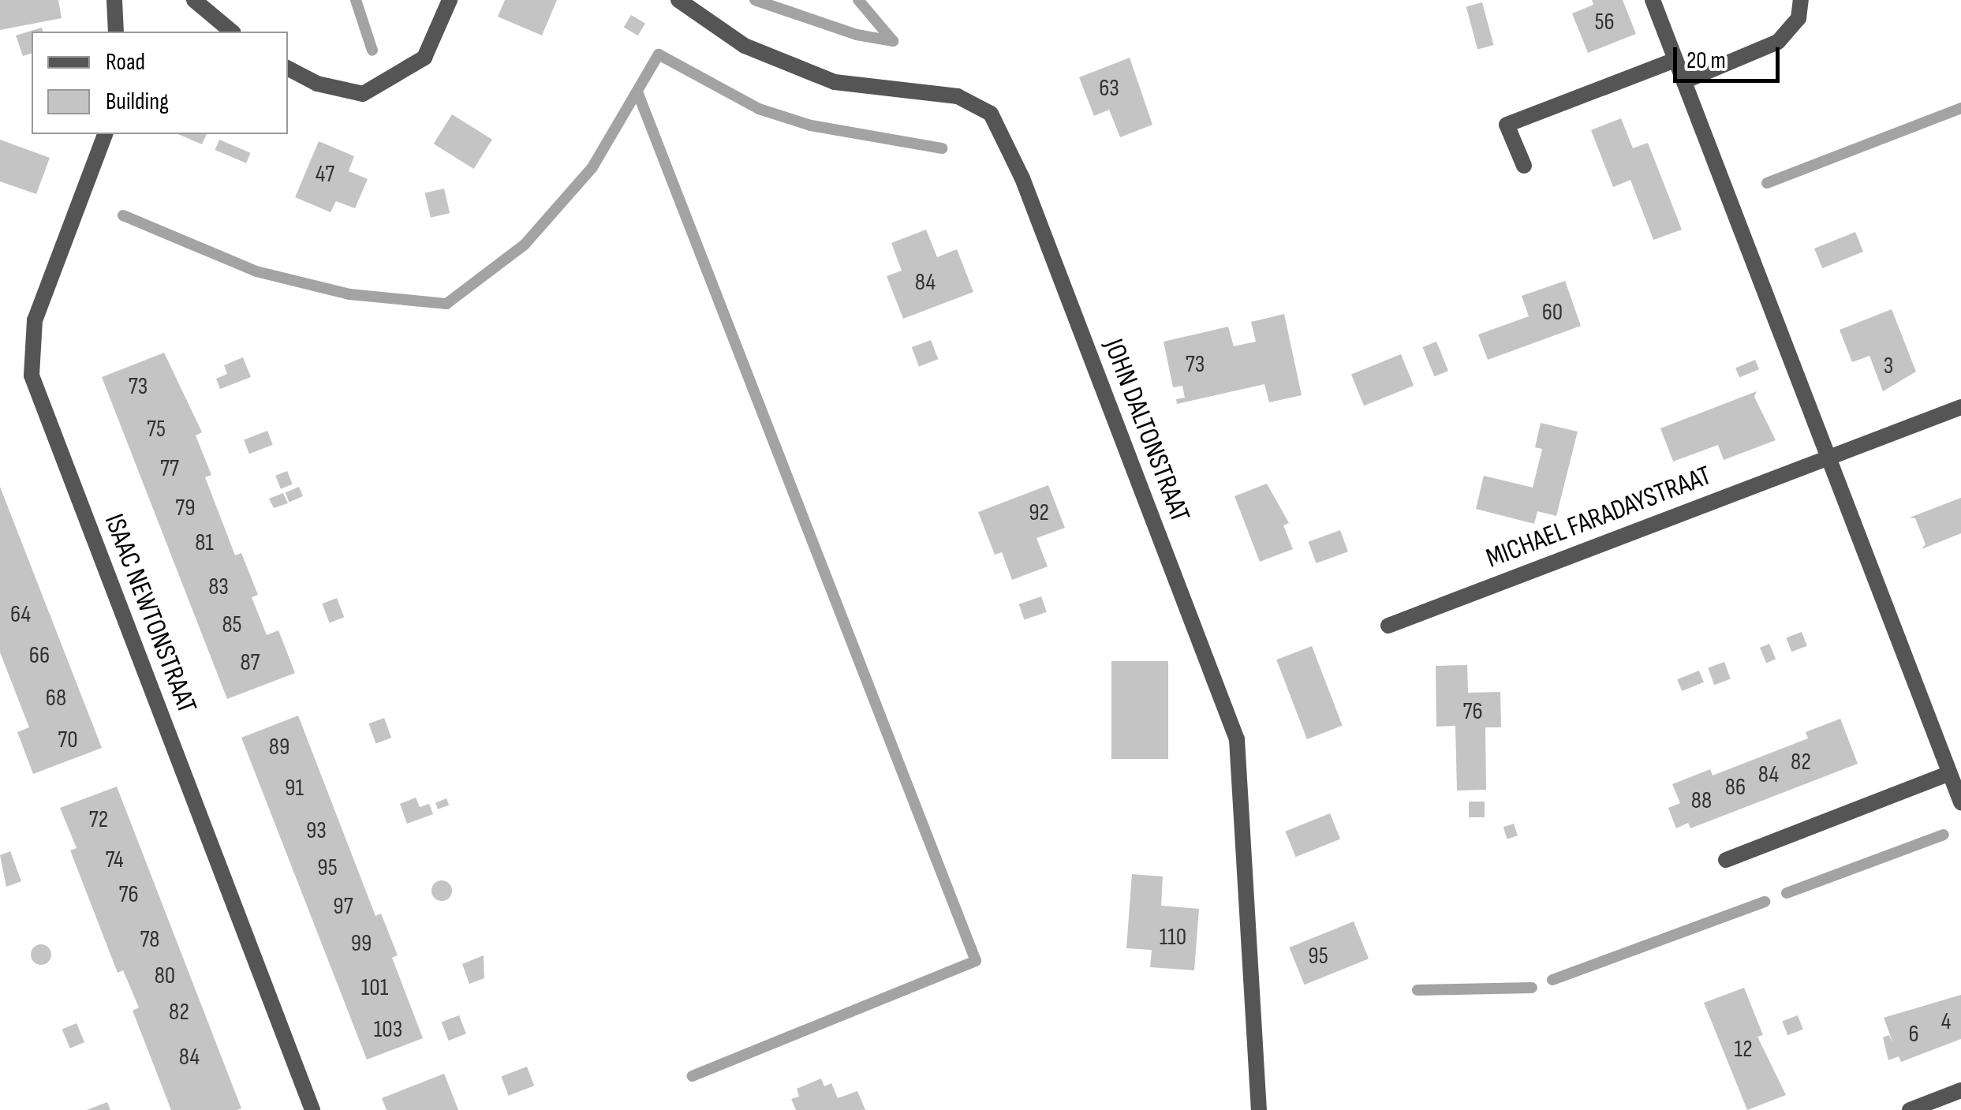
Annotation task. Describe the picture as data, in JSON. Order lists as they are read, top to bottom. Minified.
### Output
{"streets":{"street":["JOHN DALTONSTRAAT","MICHAEL FARADAYSTRAAT","ISAAC NEWTONSTRAAT"]},"house_numbers":["56","63","47","84","60","73","3","73","75","77","79","92","81","83","64","85","66","87","68","76","70","89","82","84","86","91","88","72","93","74","95","76","97","110","78","99","95","80","101","82","4","103","6","12","84"],"legend":["Road","Building"],"scale_bar":"20 m"}
